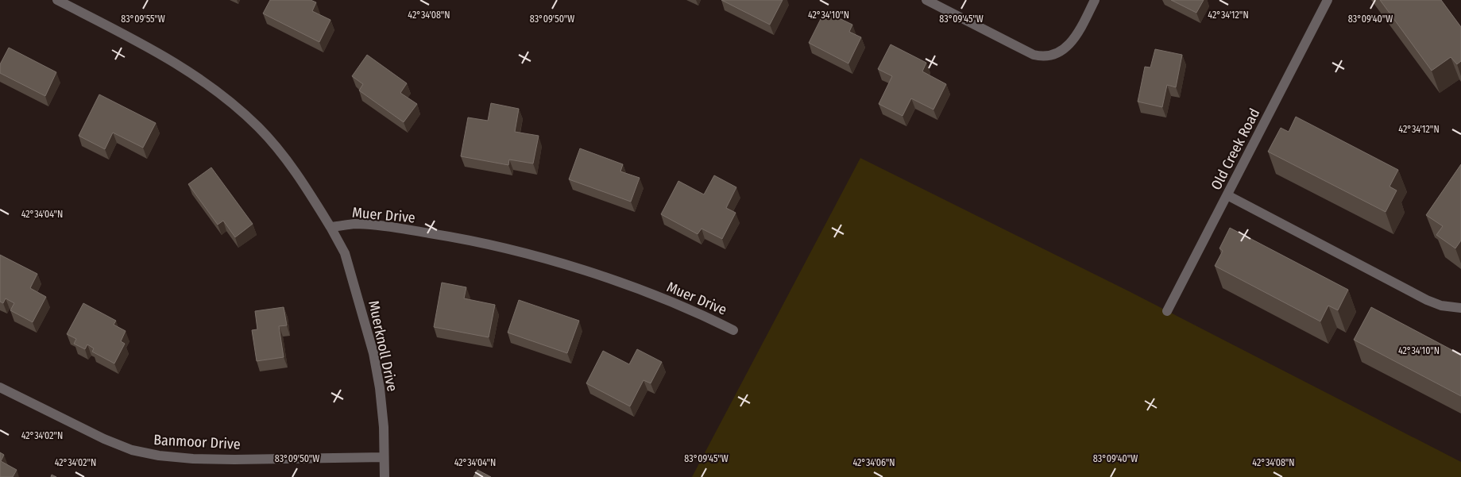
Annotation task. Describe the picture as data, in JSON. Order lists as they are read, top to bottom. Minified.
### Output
{"streets":{"street":["Old Creek Road","Muer Drive","Muerknoll Drive","Banmoor Drive"]},"crossings":[["Muer Drive","Muerknoll Drive"],["Muerknoll Drive","Banmoor Drive"]],"coordinates":["42°34'08\"N","42°34'10\"N","42°34'12\"N","83°09'55\"W","83°09'50\"W","83°09'45\"W","83°09'40\"W","42°34'04\"N","42°34'02\"N","42°34'06\"N"]}
